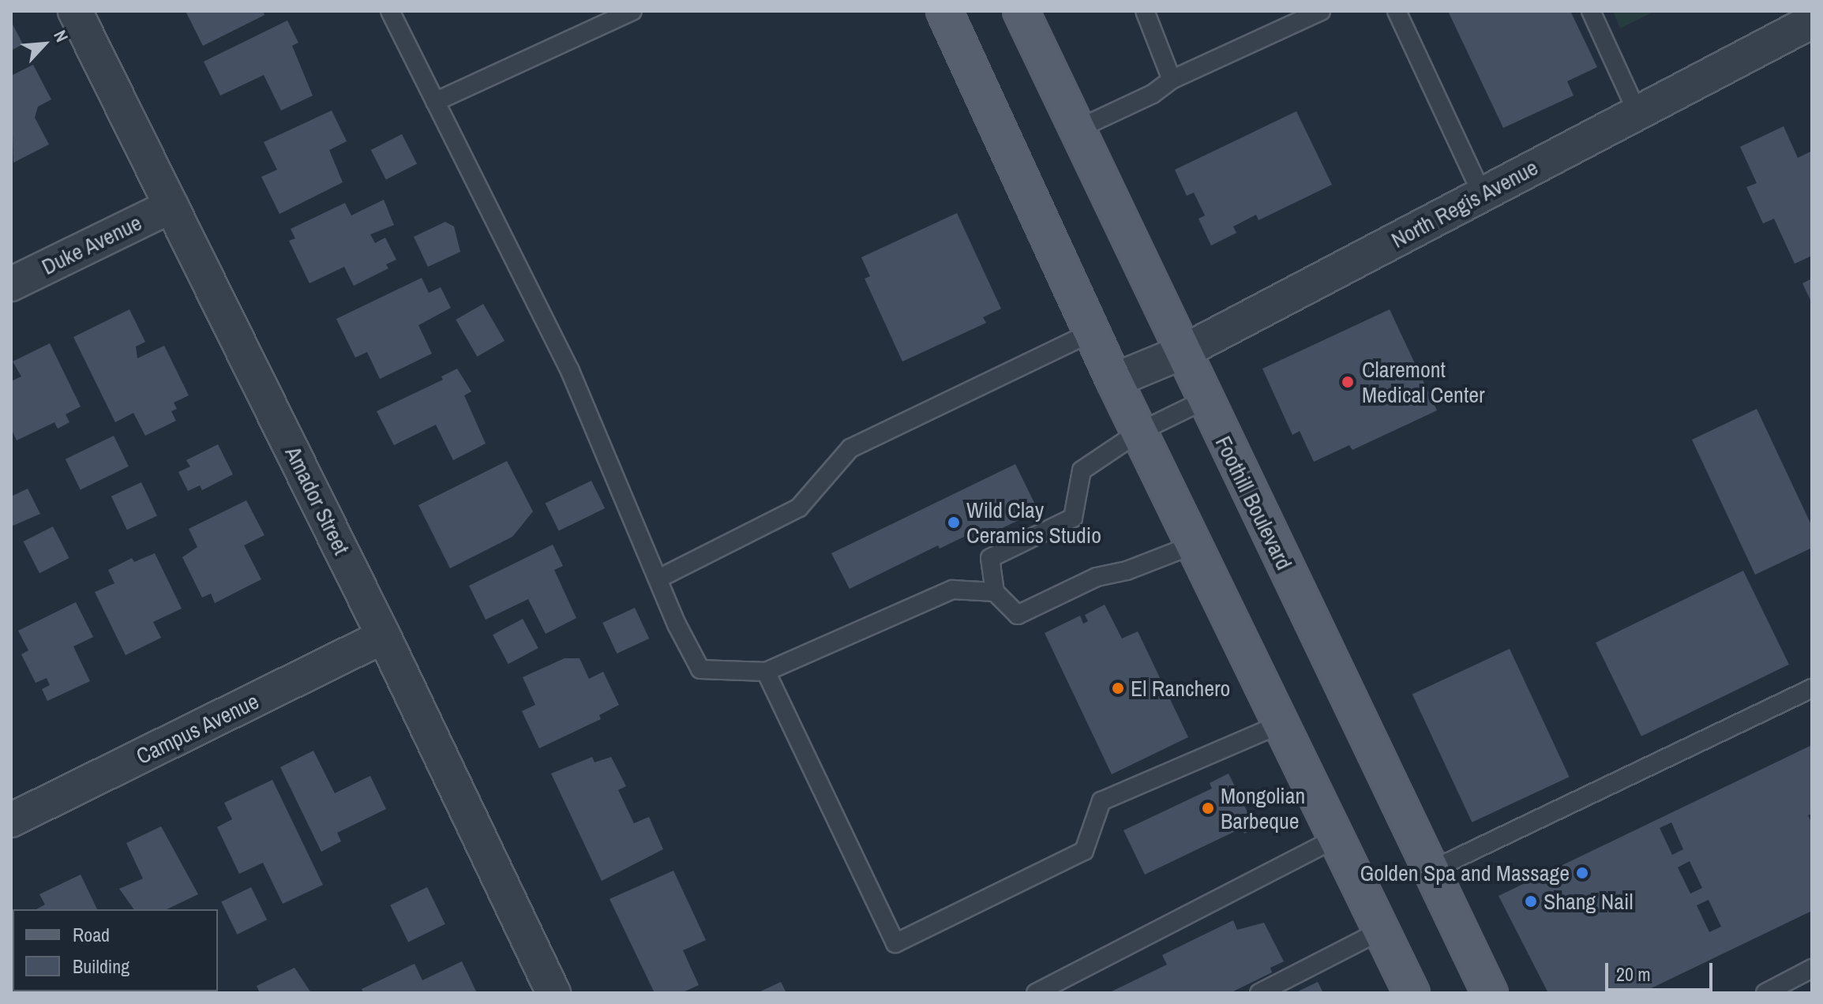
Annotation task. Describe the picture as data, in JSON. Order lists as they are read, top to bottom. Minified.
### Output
{"streets":{"main road":["Foothill Boulevard"],"street":["North Regis Avenue","Duke Avenue","Amador Street","Campus Avenue"]},"crossings":[["North Regis Avenue","Foothill Boulevard"],["Duke Avenue","Amador Street"],["Amador Street","Campus Avenue"]],"places":["Claremont Medical Center","Wild Clay Ceramics Studio","El Ranchero","Mongolian Barbeque","Golden Spa and Massage","Shang Nail"],"legend":["Road","Building"],"scale_bar":"20 m","north":"top right"}
